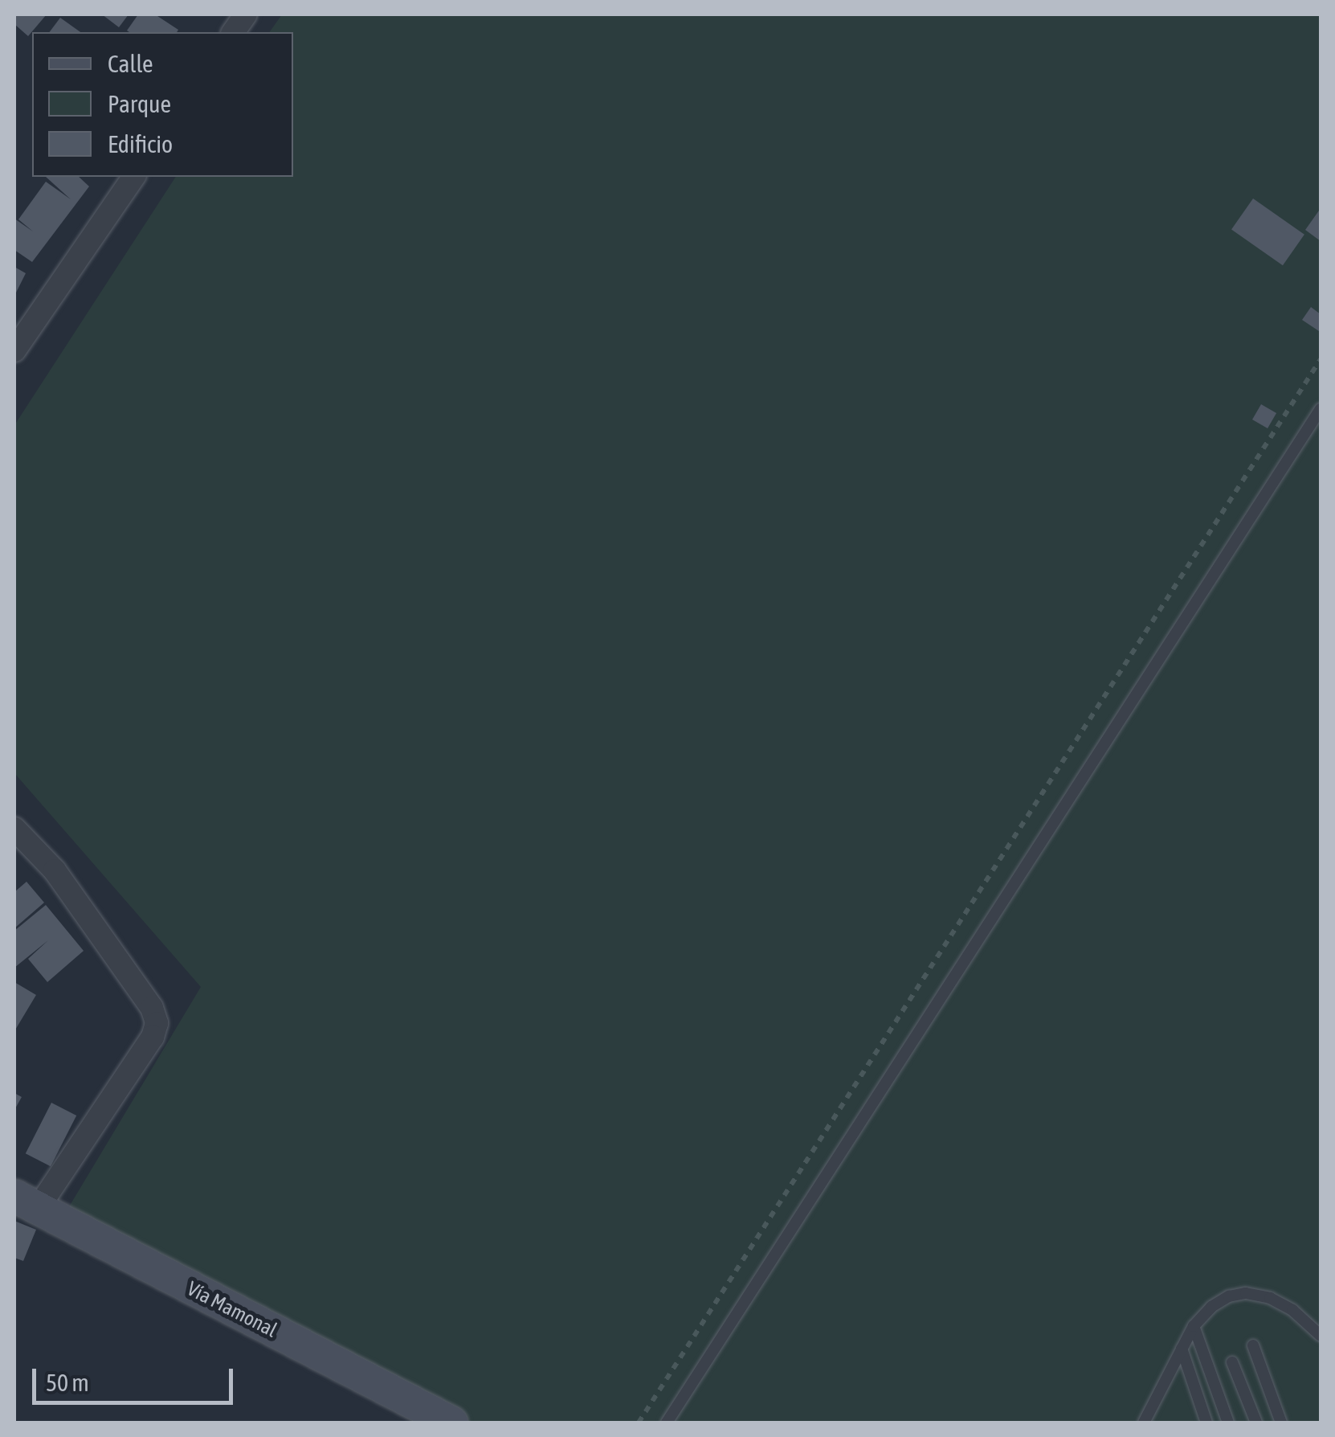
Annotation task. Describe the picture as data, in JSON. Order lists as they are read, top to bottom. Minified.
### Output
{"streets":{"street":["Vía Mamonal"]},"legend":["Calle","Parque","Edificio"],"scale_bar":"50 m"}
